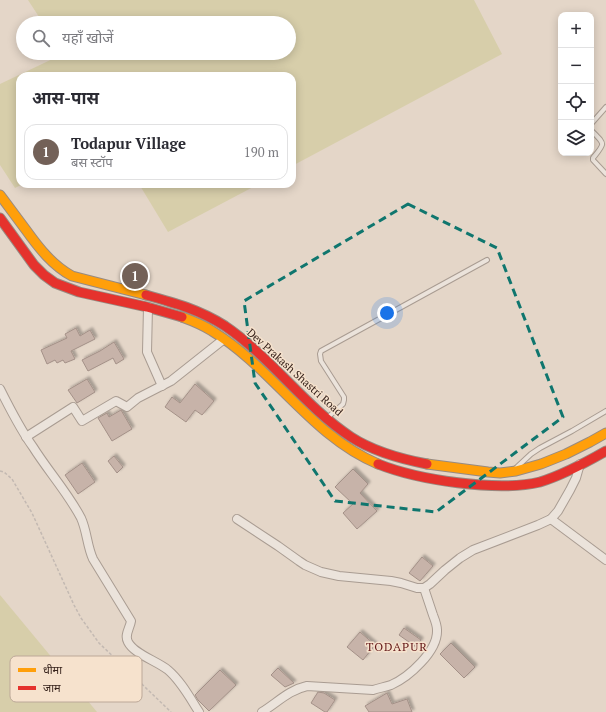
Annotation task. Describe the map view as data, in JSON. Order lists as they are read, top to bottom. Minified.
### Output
{"streets":{"street":["Dev Prakash Shastri Road"]},"districts":["TODAPUR"],"legend":["धीमा","जाम"],"page":{"map_buttons":["+","−"],"search":"यहाँ खोजें","heading":"आस-पास","list":[{"mark":"1","name":"Todapur Village","note":"बस स्टॉप","value":"190 m"}],"pins":"1"}}
